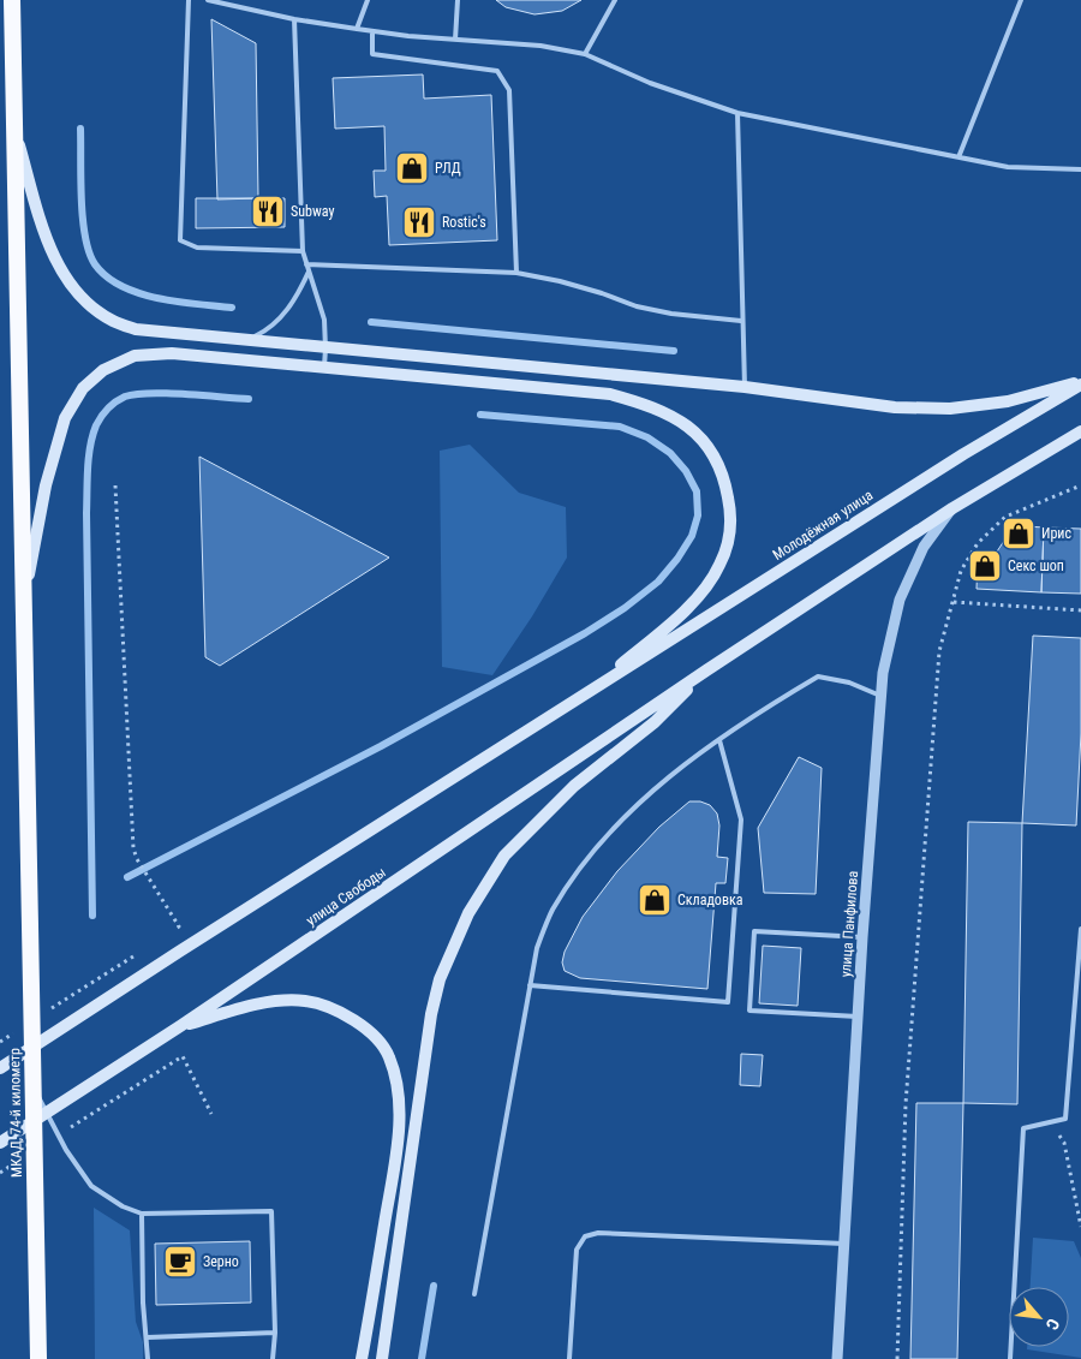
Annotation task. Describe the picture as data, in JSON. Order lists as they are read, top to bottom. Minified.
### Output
{"streets":{"highway":["МКАД, 74-й километр"],"main road":["Молодёжная улица","улица Свободы"],"street":["улица Панфилова"]},"places":{"shop":["РЛД","Ирис","Секс шоп","Складовка"],"restaurant":["Subway","Rostic's"],"cafe":["Зерно"]},"north":"bottom right"}
